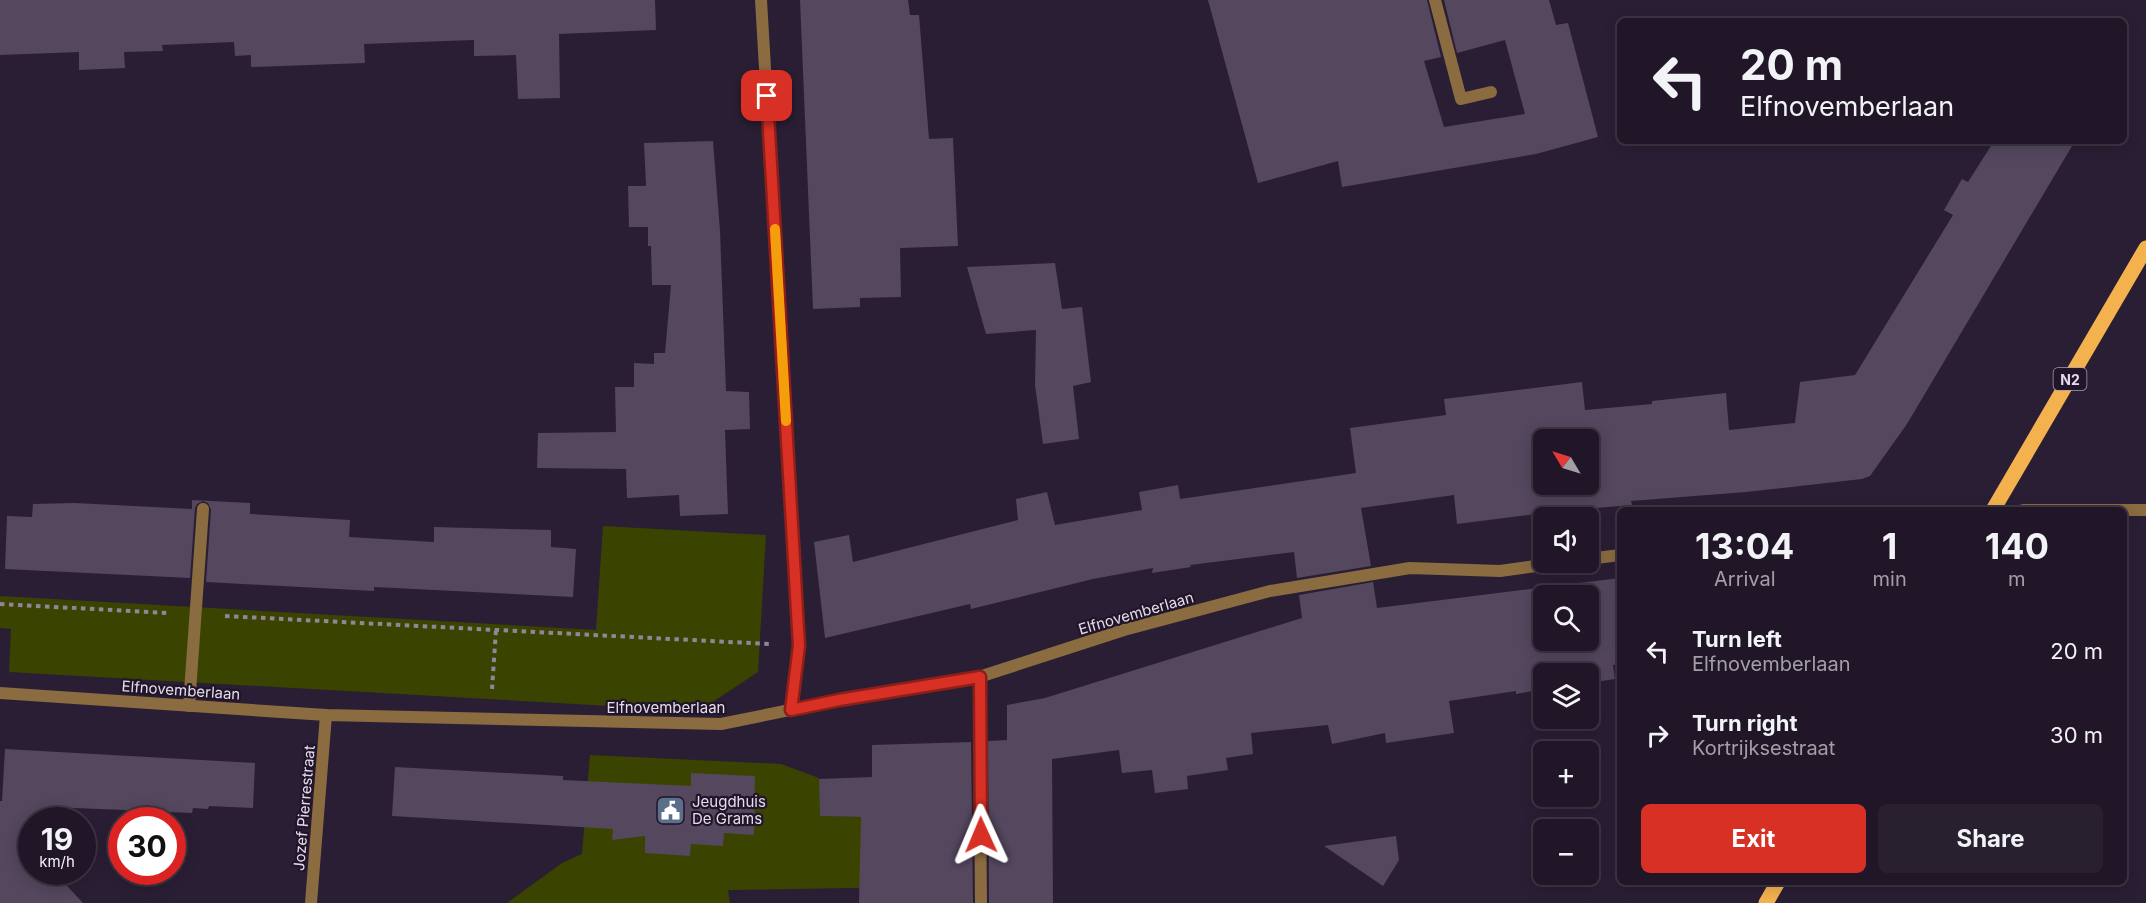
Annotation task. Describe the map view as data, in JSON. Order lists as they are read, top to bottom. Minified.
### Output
{"streets":{"main road":["N2"],"street":["Elfnovemberlaan","Jozef Pierrestraat"]},"crossings":[["Elfnovemberlaan","Jozef Pierrestraat"]],"places":{"public building":["Jeugdhuis De Grams"]},"north":"top left","page":{"turn":["20 m","Elfnovemberlaan"],"map_buttons":["+","−"],"eta":["13:04","Arrival","1","min","140","m"],"list":[{"name":"Turn left","note":"Elfnovemberlaan","value":"20 m"},{"name":"Turn right","note":"Kortrijksestraat","value":"30 m"}],"buttons":["Exit","Share"],"speed":"19 km/h","limit":"30"}}
